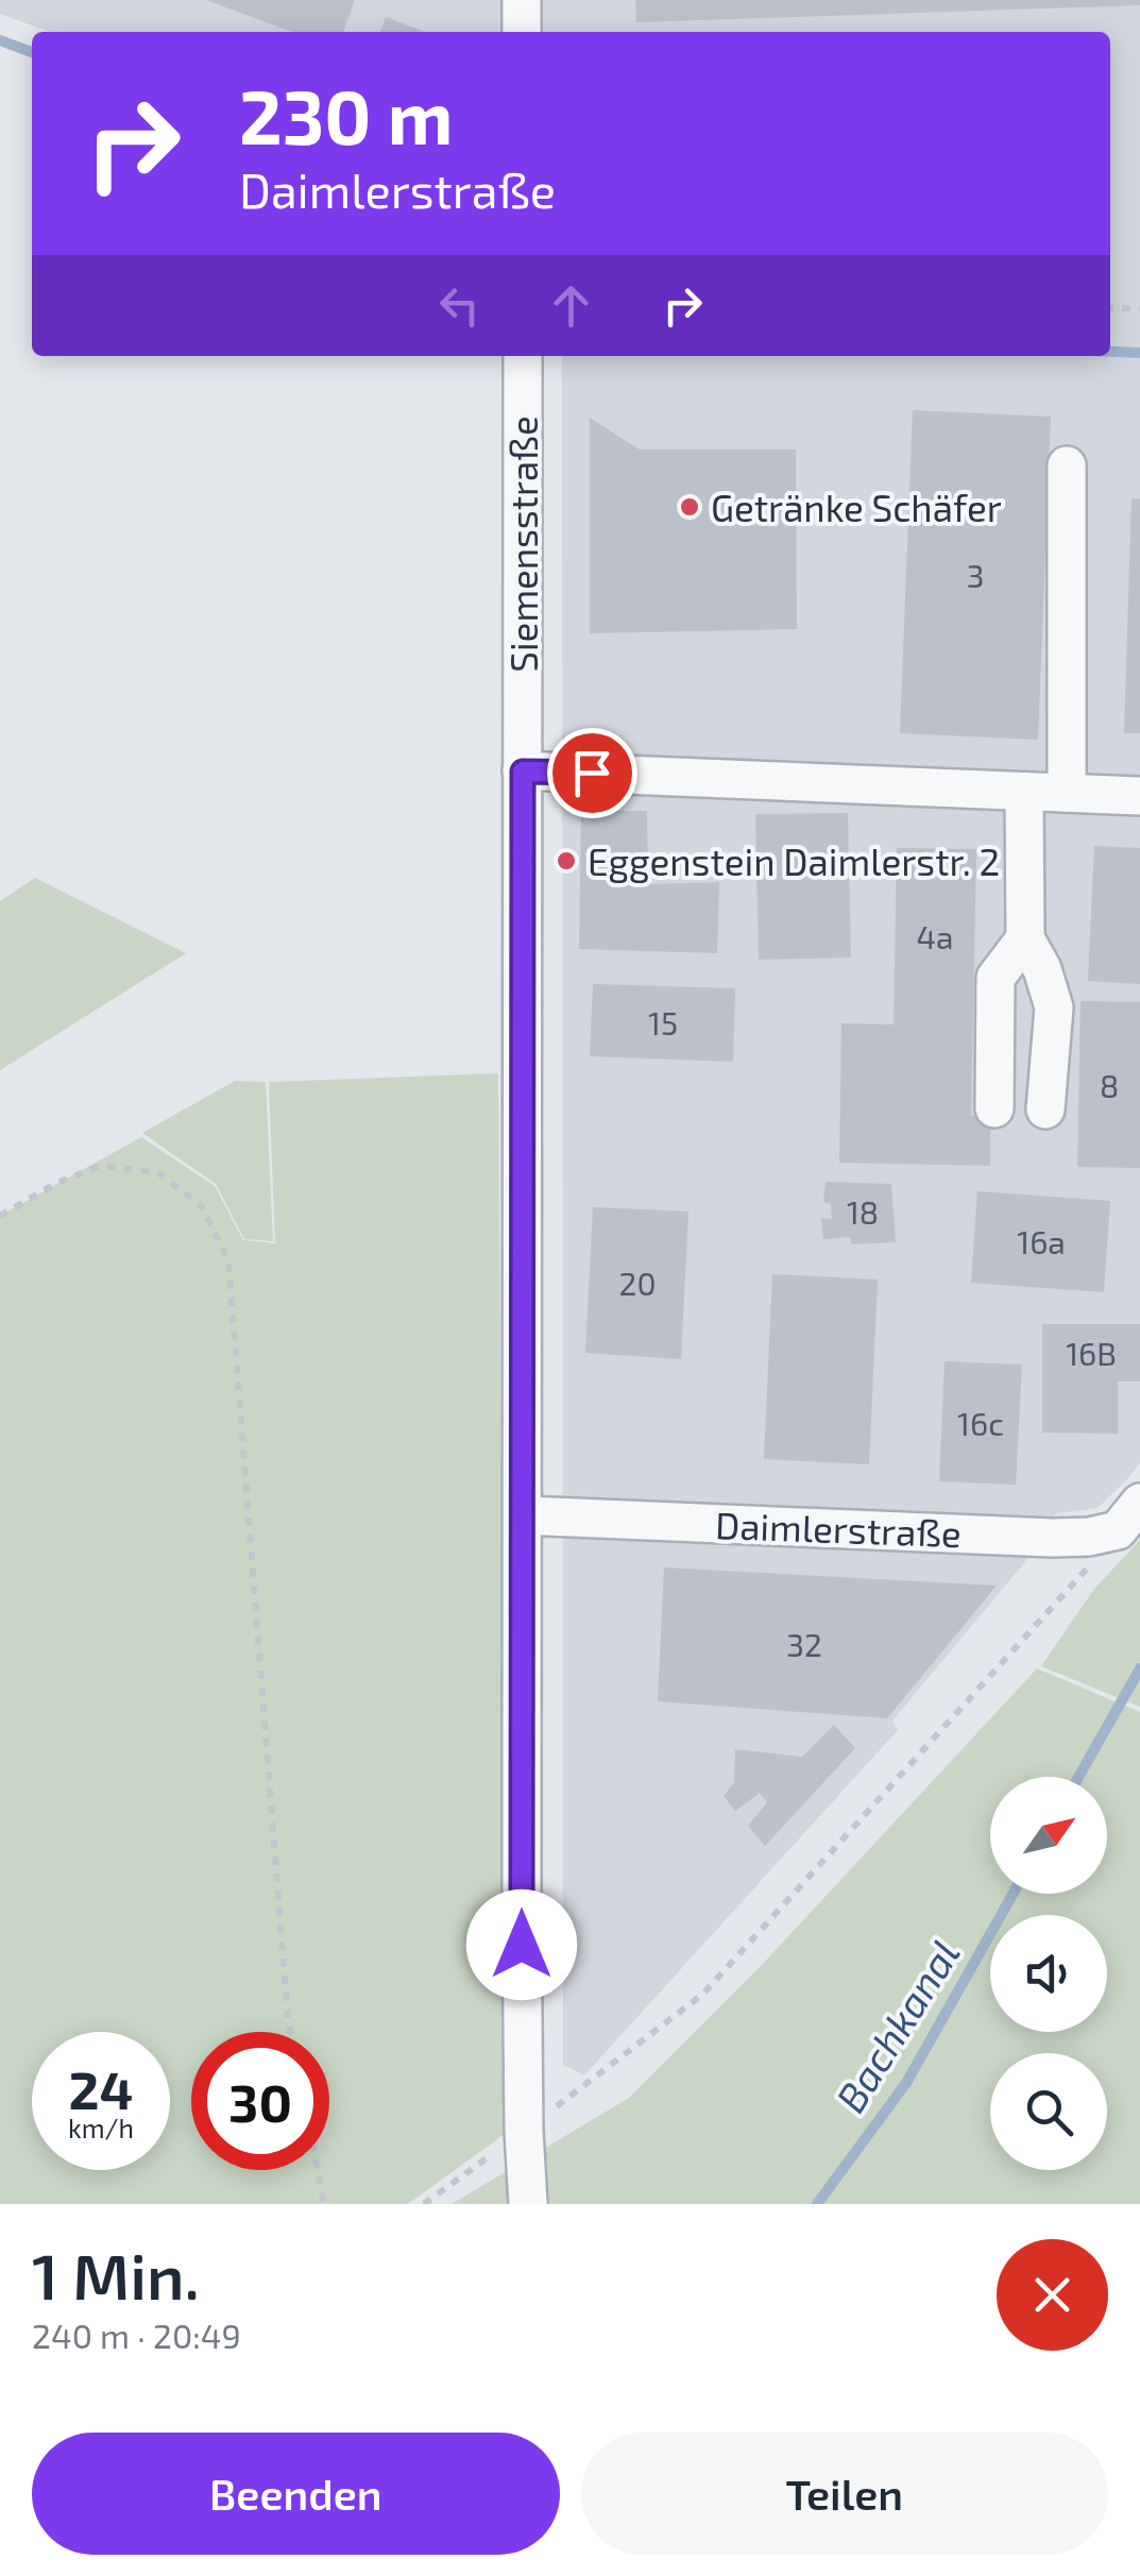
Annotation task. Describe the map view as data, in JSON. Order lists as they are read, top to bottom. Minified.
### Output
{"streets":{"street":["Siemensstraße","Daimlerstraße"]},"crossings":[["Siemensstraße","Daimlerstraße"]],"water":["Bachkanal"],"places":["Getränke Schäfer","Eggenstein Daimlerstr. 2"],"house_numbers":["3","4a","15","8","18","16a","20","16B","16c","32"],"north":"top right","page":{"turn":["230 m","Daimlerstraße"],"speed":"24 km/h","limit":"30","heading":["1 Min.","240 m · 20:49"],"buttons":["Beenden","Teilen"]}}
